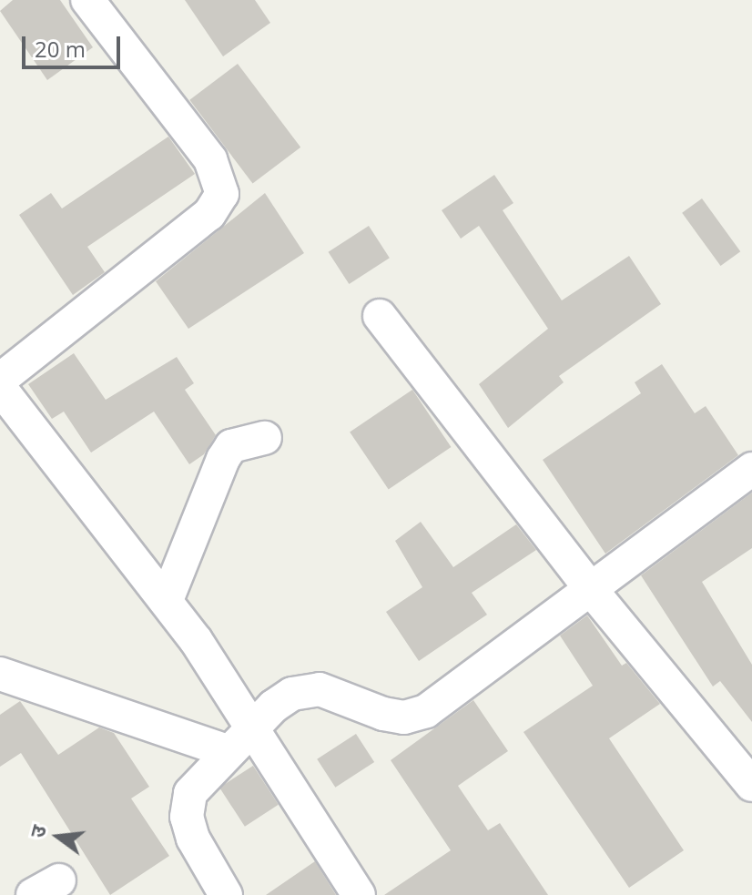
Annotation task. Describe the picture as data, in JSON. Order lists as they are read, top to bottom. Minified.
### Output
{"scale_bar":"20 m","north":"left"}
